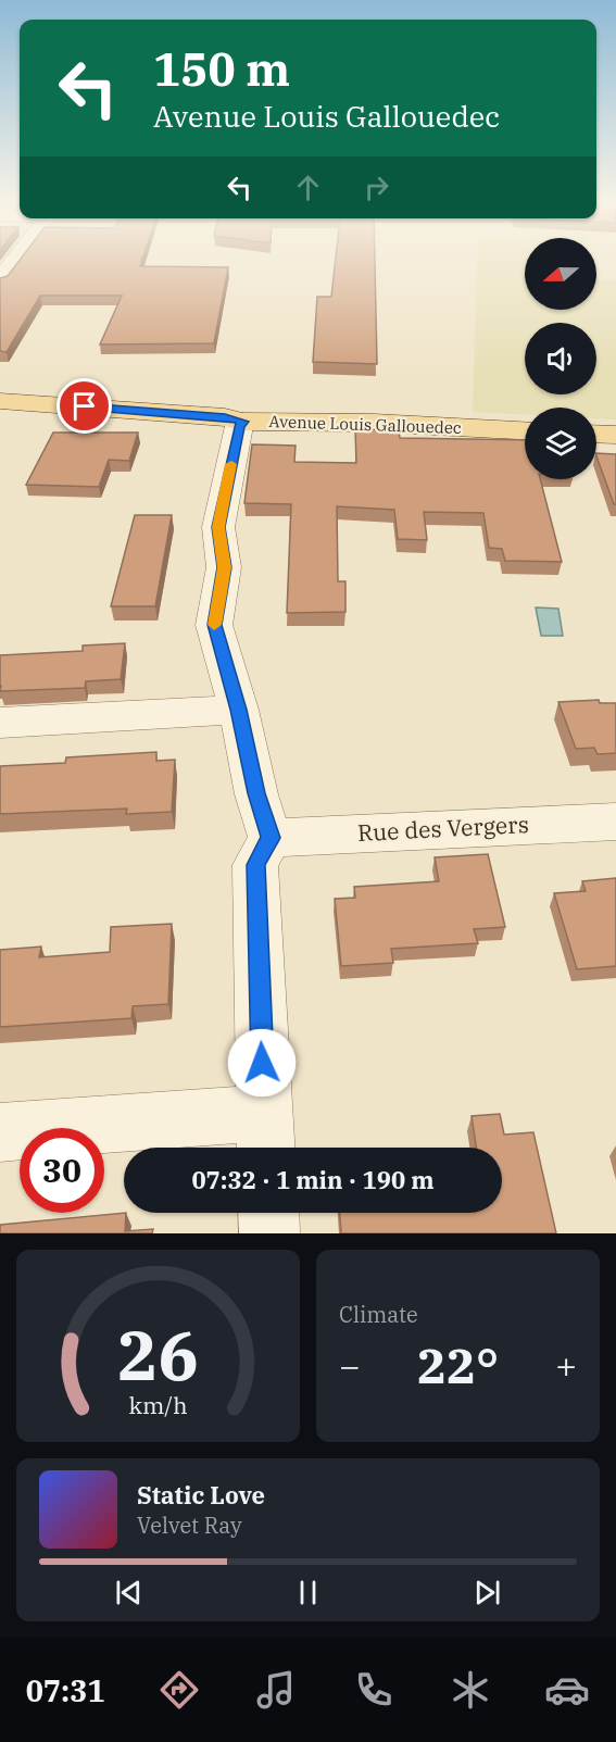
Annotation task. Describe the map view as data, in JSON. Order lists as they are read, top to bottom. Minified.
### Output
{"streets":{"main road":["Avenue Louis Gallouedec"],"street":["Rue des Vergers"]},"north":"left","page":{"turn":["150 m","Avenue Louis Gallouedec"],"limit":"30","trip":"07:32 · 1 min · 190 m","tile":"Climate","heat":["−","22°","+"],"song":["Static Love","Velvet Ray"],"tabs":"07:31","gauge":["26","km/h"]}}
